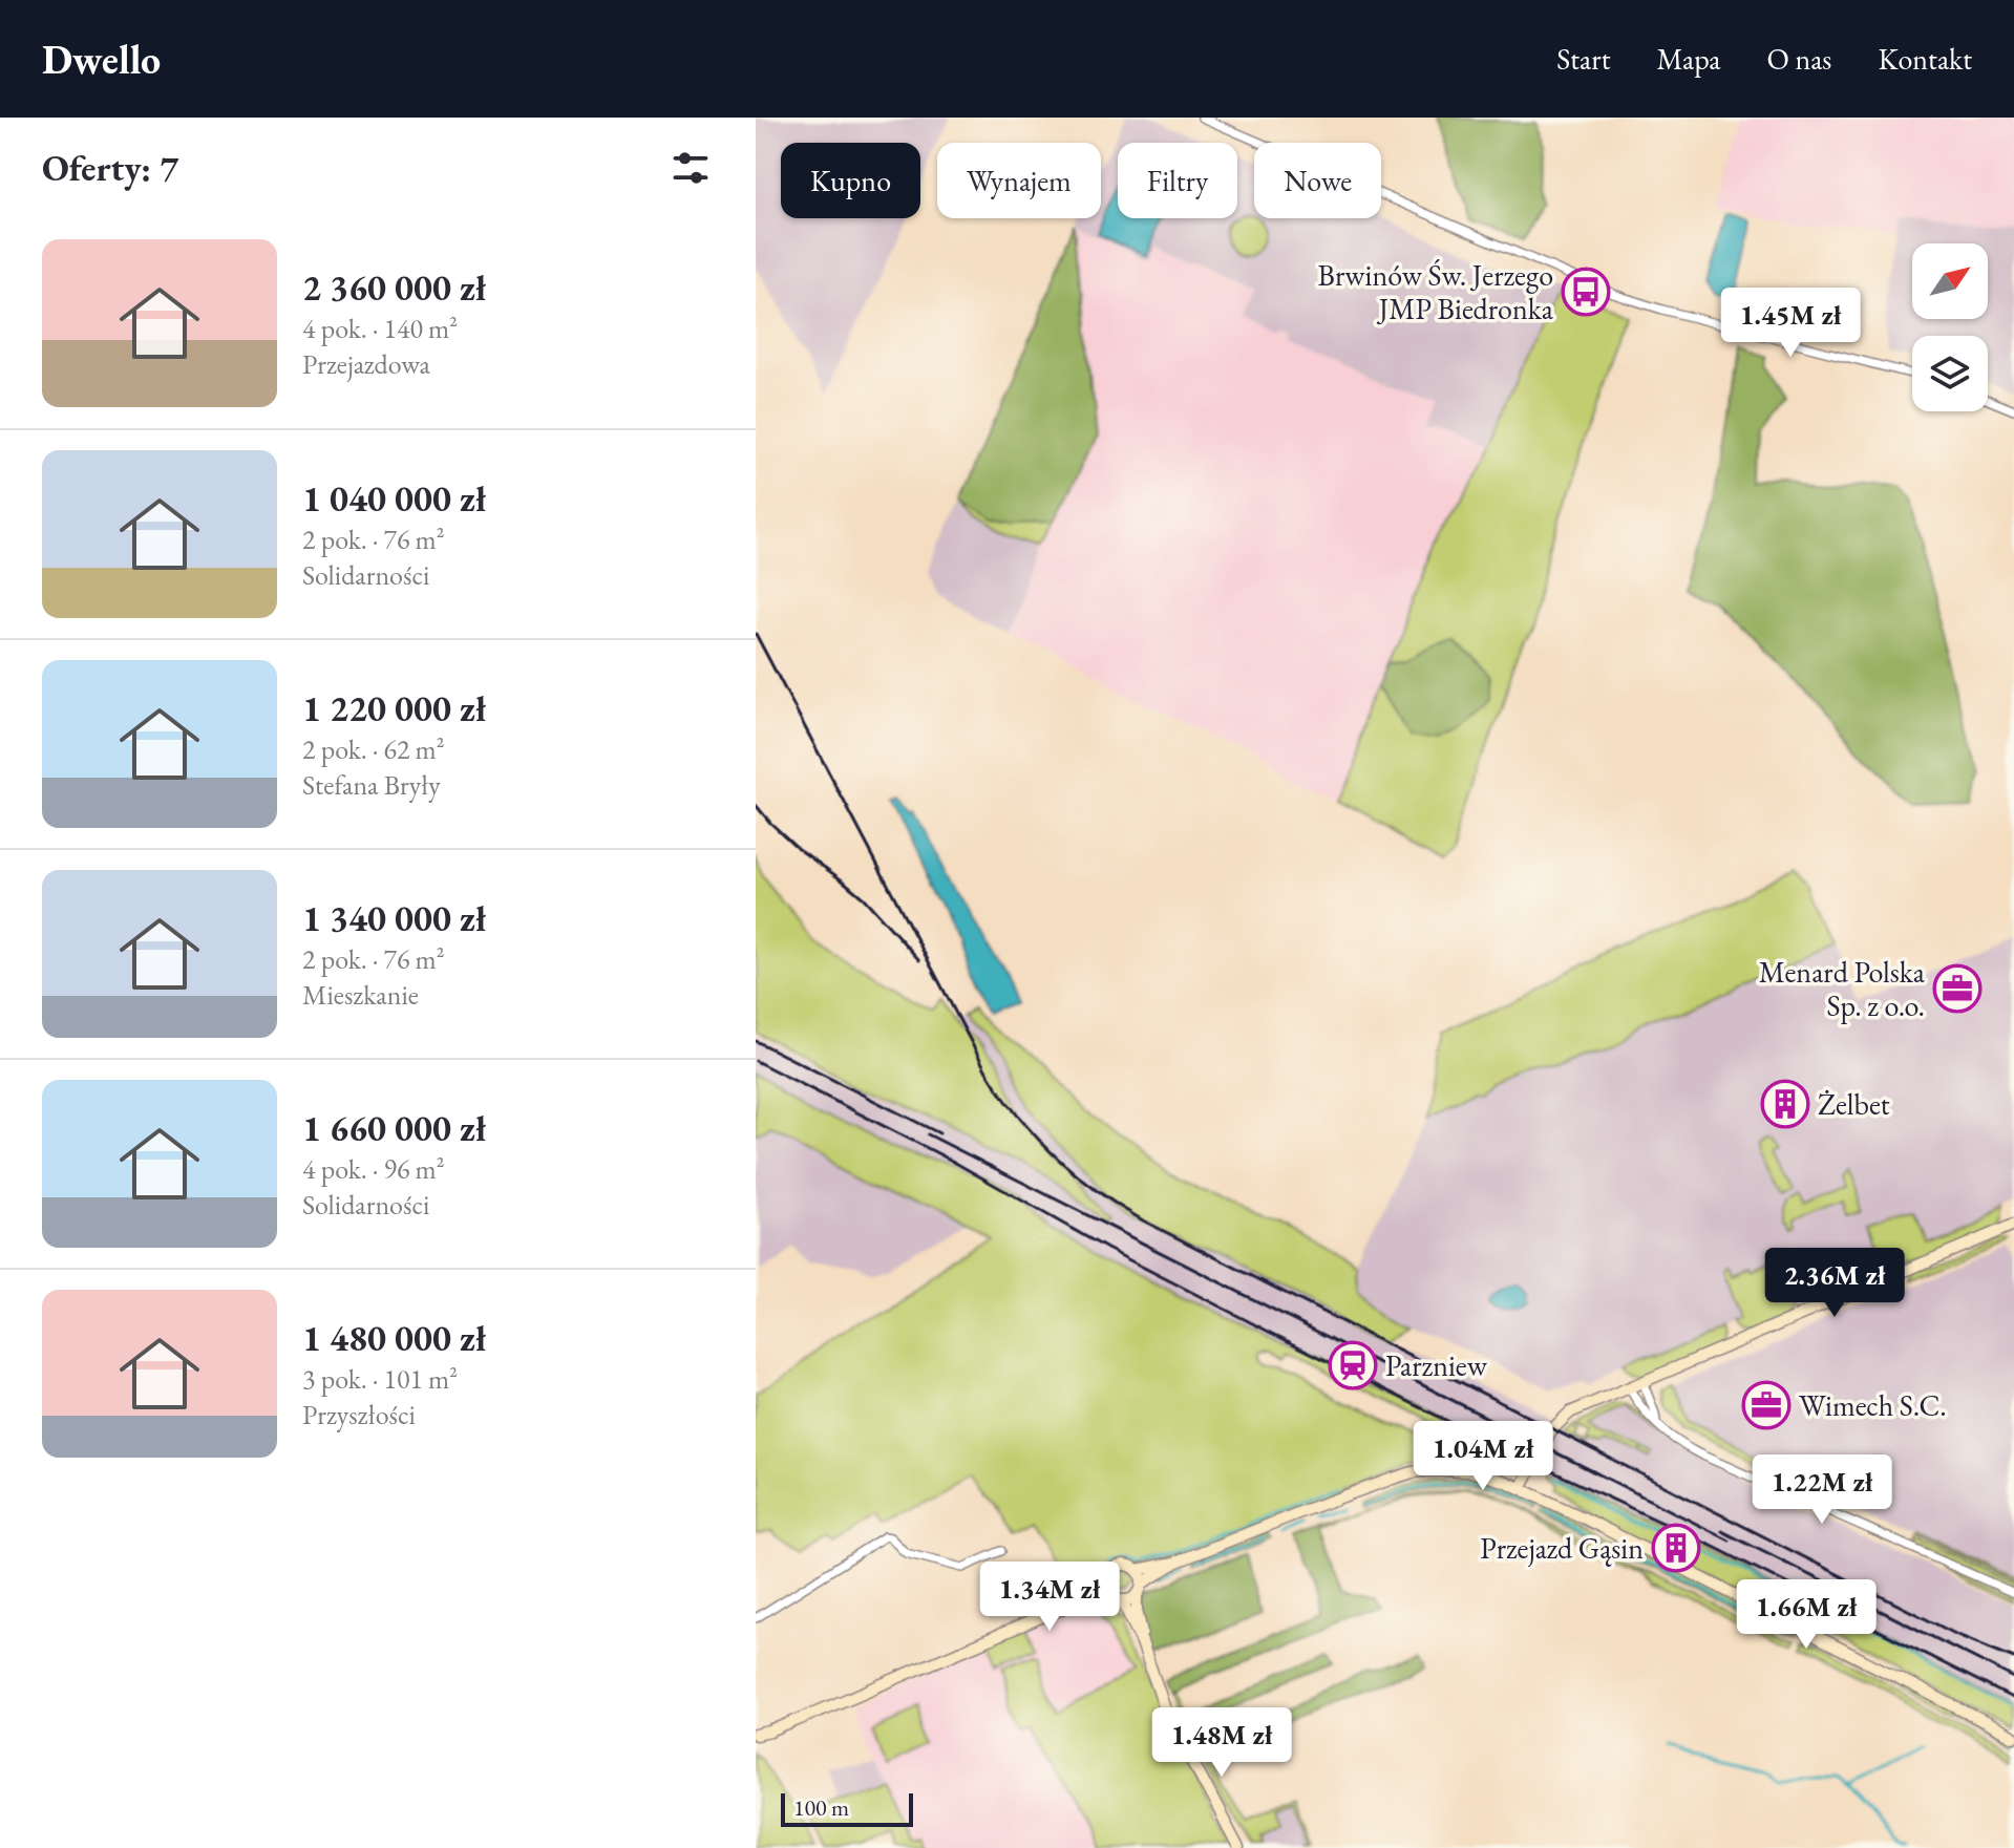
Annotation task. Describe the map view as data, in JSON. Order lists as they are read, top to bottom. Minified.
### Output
{"places":{"bus stop":["Brwinów Św. Jerzego JMP Biedronka"],"office":["Menard Polska Sp. z o.o.","Wimech S.C."],"building":["Żelbet","Przejazd Gąsin"],"station":["Parzniew"]},"scale_bar":"100 m","north":"top right","page":{"header":"Dwello","nav":["Start","Mapa","O nas","Kontakt"],"heading":"Oferty: 7","chip":["Kupno","Wynajem","Filtry","Nowe"],"list":[{"name":"2 360 000 zł","note":"4 pok. · 140 m² · Przejazdowa"},{"name":"1 040 000 zł","note":"2 pok. · 76 m² · Solidarności"},{"name":"1 220 000 zł","note":"2 pok. · 62 m² · Stefana Bryły"},{"name":"1 340 000 zł","note":"2 pok. · 76 m² · Mieszkanie"},{"name":"1 660 000 zł","note":"4 pok. · 96 m² · Solidarności"},{"name":"1 480 000 zł","note":"3 pok. · 101 m² · Przyszłości"}],"price":["1.45M zł","2.36M zł","1.04M zł","1.22M zł","1.34M zł","1.66M zł","1.48M zł"],"scale":"100 m"}}
